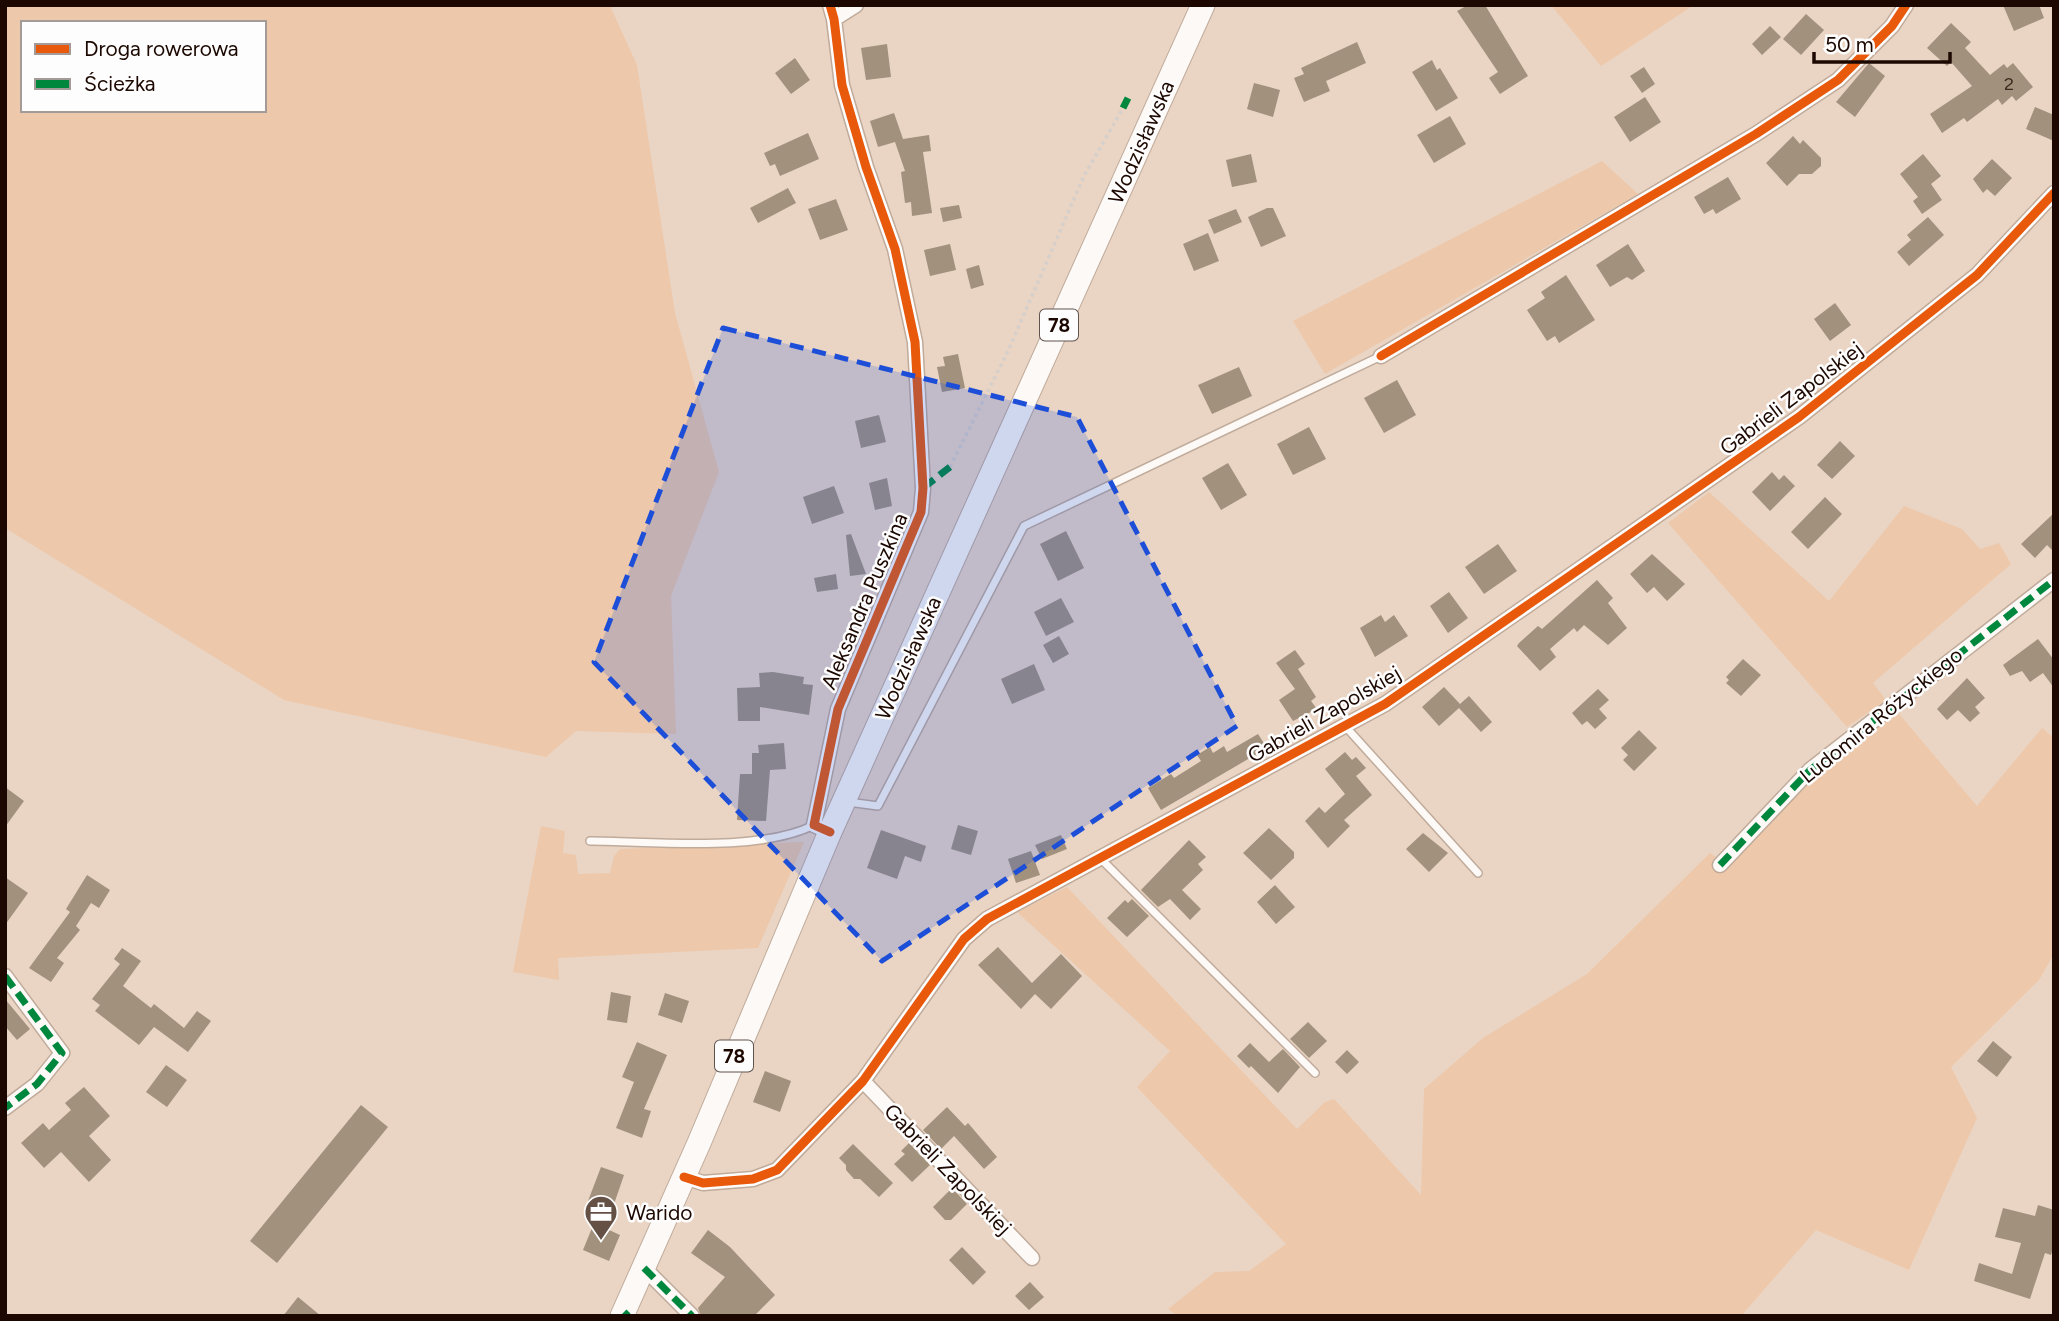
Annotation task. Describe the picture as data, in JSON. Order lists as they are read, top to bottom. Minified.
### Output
{"streets":{"main road":["Wodzisławska","78"],"street":["Gabrieli Zapolskiej","Aleksandra Puszkina","Ludomira Różyckiego"]},"crossings":[["Wodzisławska","Gabrieli Zapolskiej"],["Wodzisławska","Aleksandra Puszkina"]],"places":{"office":["Warido"]},"house_numbers":["2"],"legend":["Droga rowerowa","Ścieżka"],"scale_bar":"50 m"}
